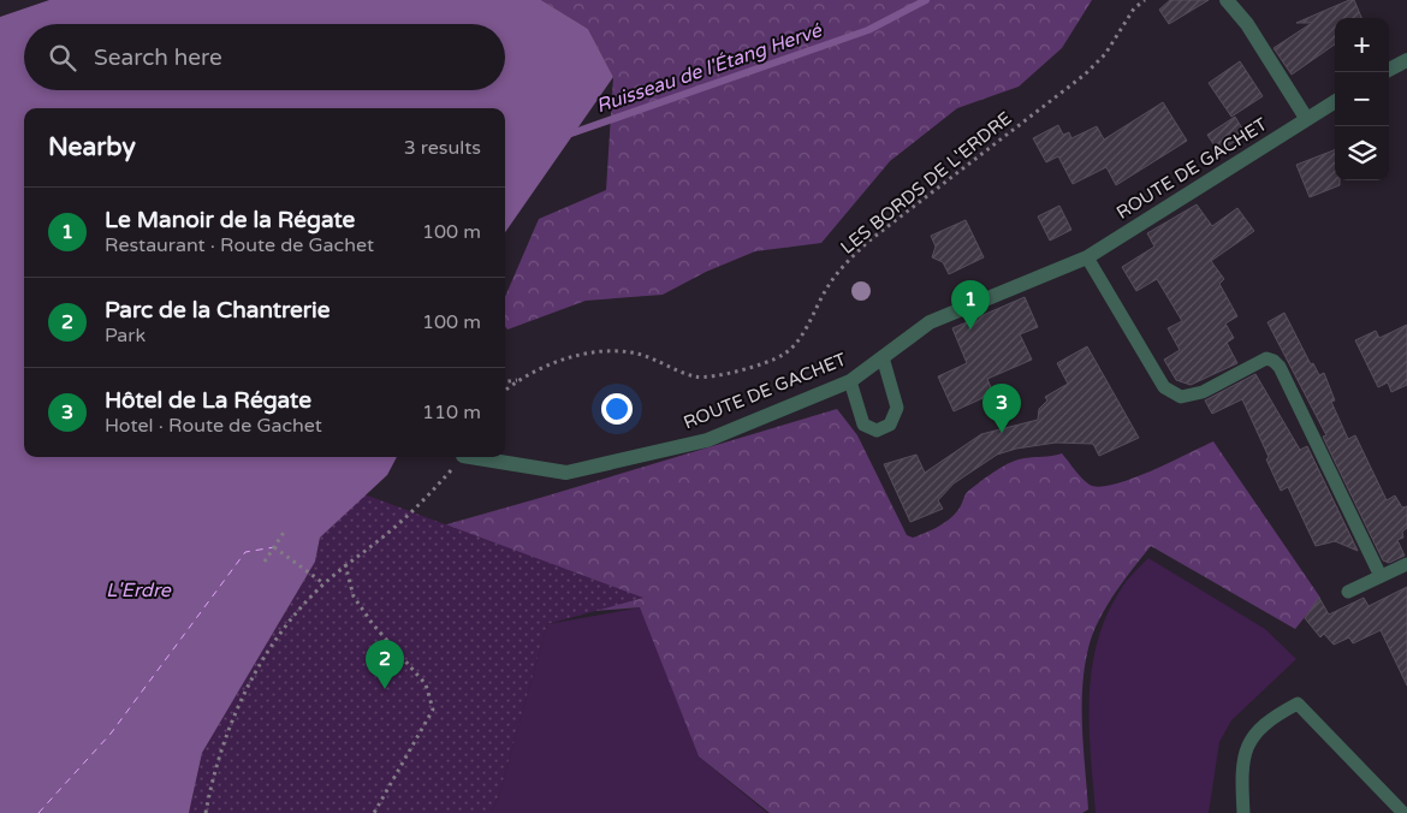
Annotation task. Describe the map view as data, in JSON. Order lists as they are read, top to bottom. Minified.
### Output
{"streets":{"street":["ROUTE DE GACHET"],"path":["LES BORDS DE L'ERDRE"]},"water":["Ruisseau de l'Étang Hervé","L'Erdre"],"page":{"map_buttons":["+","−"],"search":"Search here","heading":["Nearby","3 results"],"list":[{"mark":"1","name":"Le Manoir de la Régate","note":"Restaurant · Route de Gachet","value":"100 m"},{"mark":"2","name":"Parc de la Chantrerie","note":"Park","value":"100 m"},{"mark":"3","name":"Hôtel de La Régate","note":"Hotel · Route de Gachet","value":"110 m"}],"pins":["1","3","2"]}}
